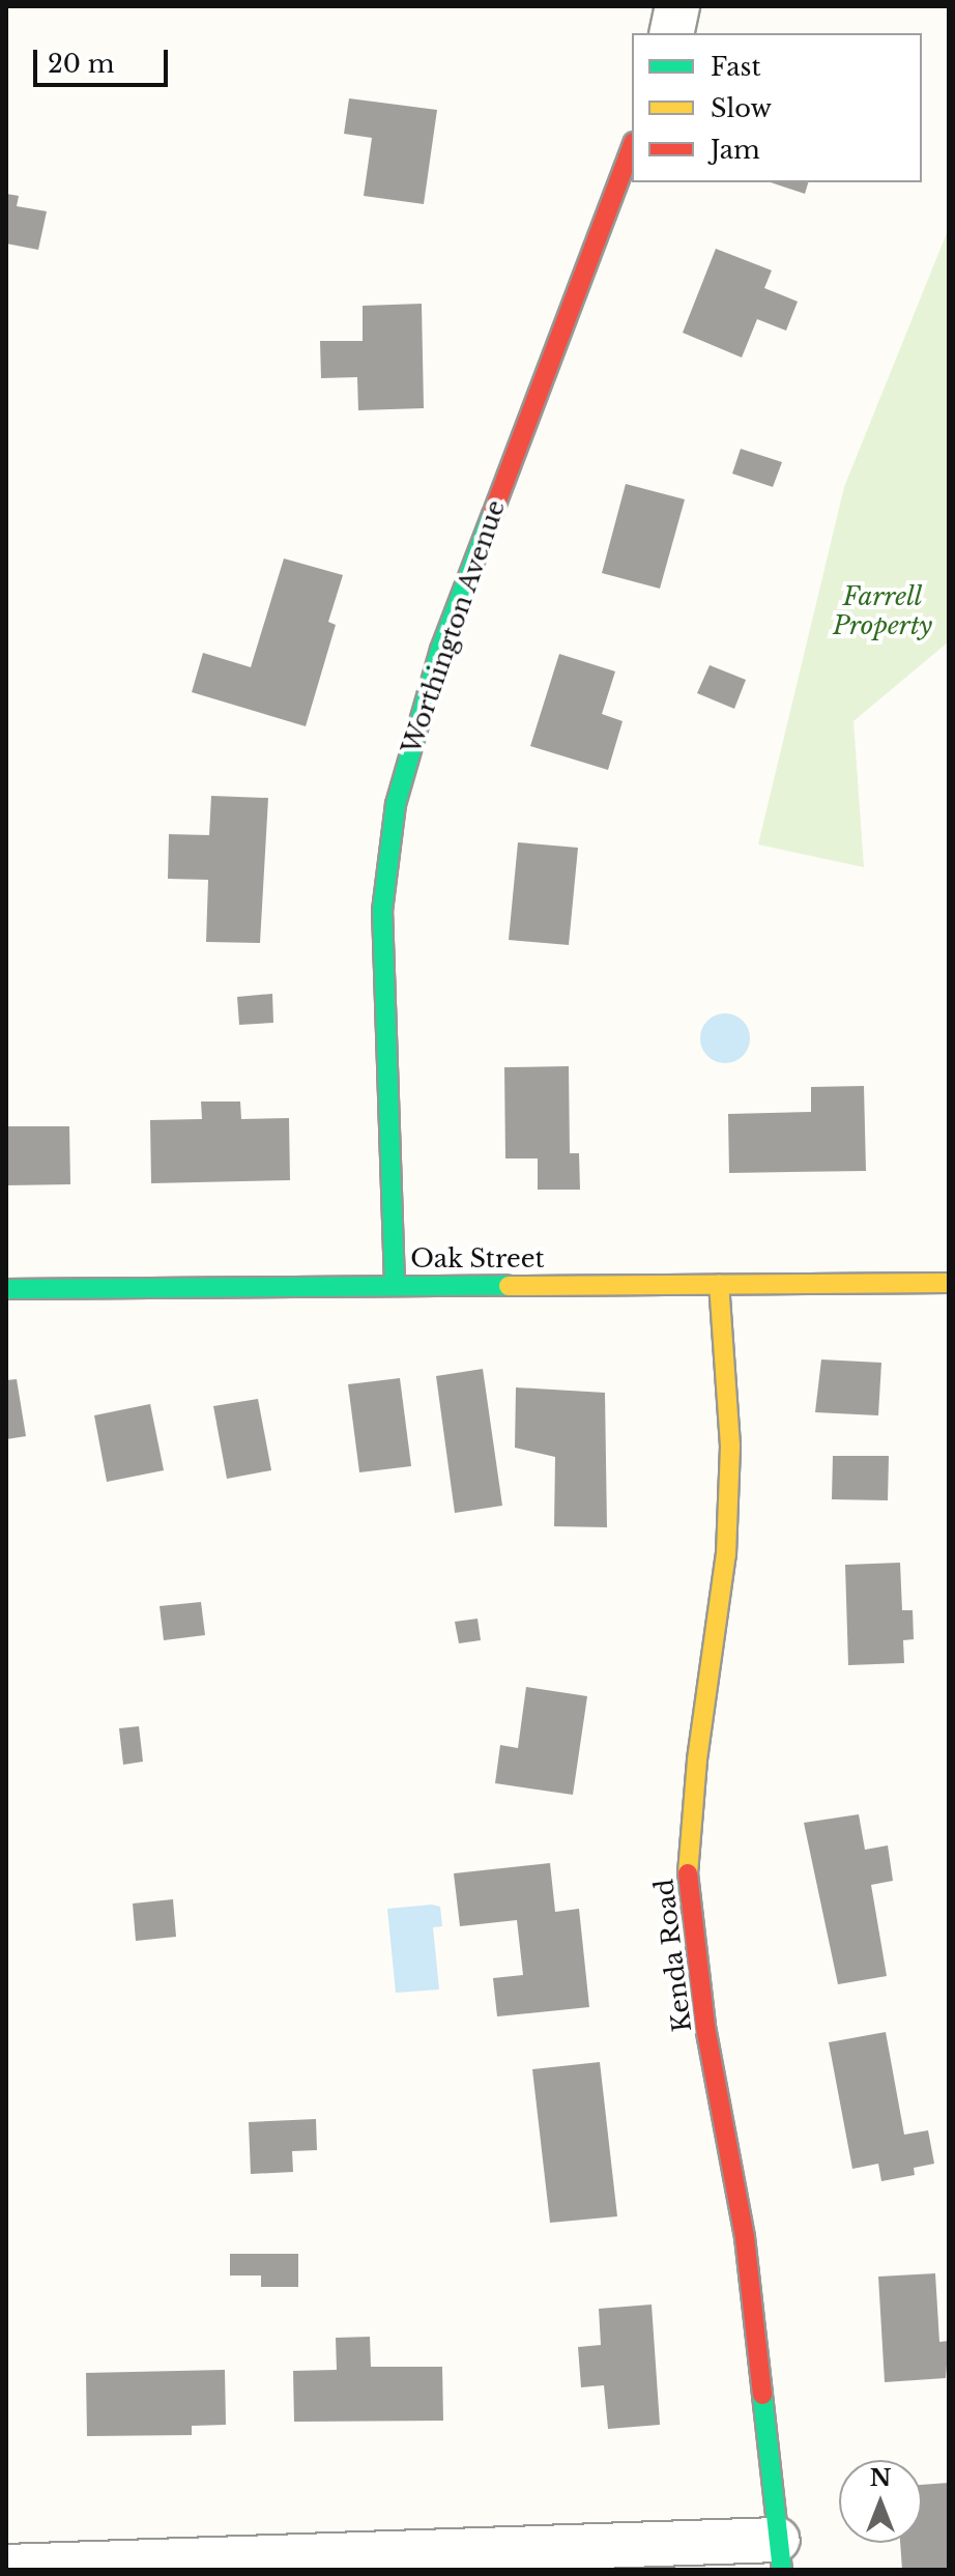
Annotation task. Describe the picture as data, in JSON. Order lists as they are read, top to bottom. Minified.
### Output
{"streets":{"street":["Worthington Avenue","Oak Street","Kenda Road"]},"crossings":[["Worthington Avenue","Oak Street"],["Oak Street","Kenda Road"]],"parks":["Farrell Property"],"legend":["Fast","Slow","Jam"],"scale_bar":"20 m","north":"top"}
